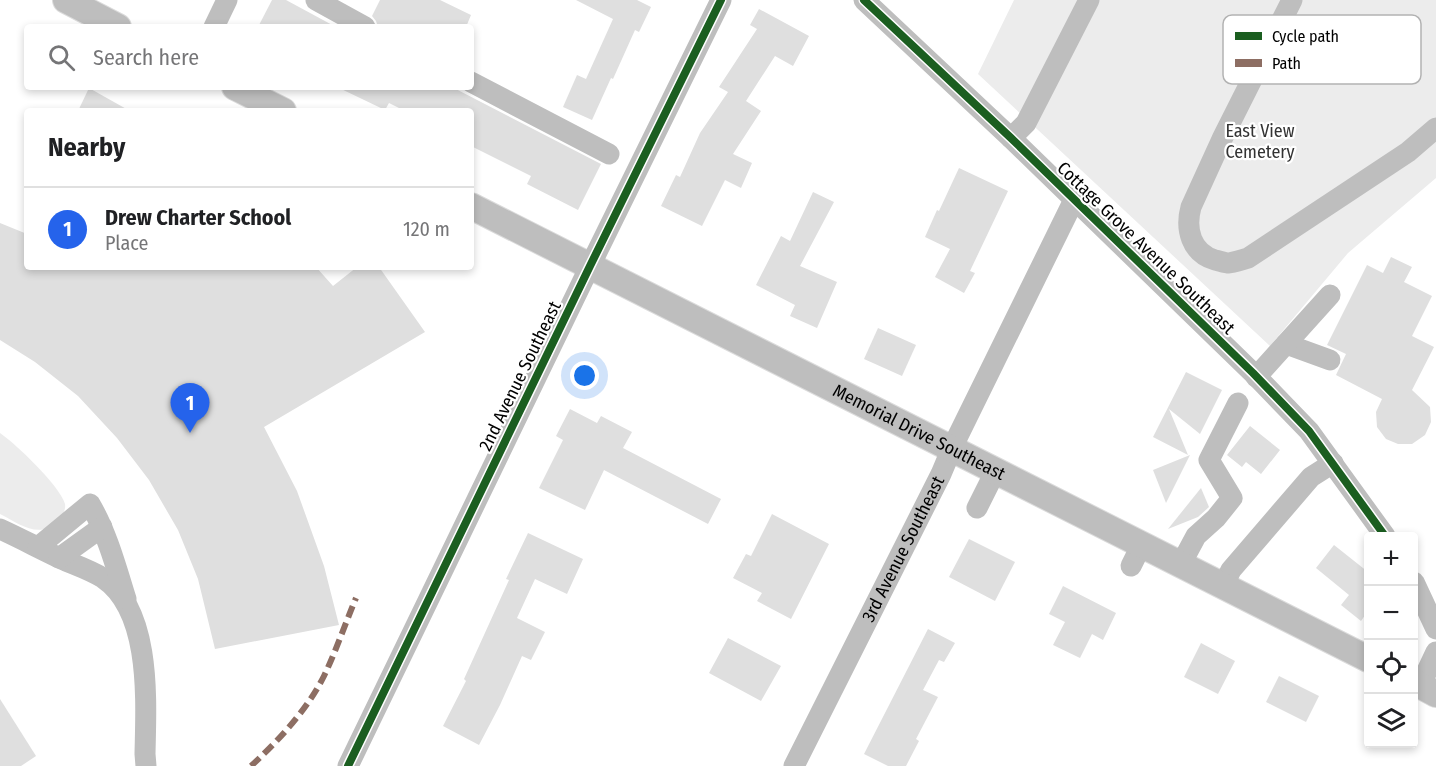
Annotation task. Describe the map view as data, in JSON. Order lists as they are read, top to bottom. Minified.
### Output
{"streets":{"main road":["Memorial Drive Southeast"],"street":["Cottage Grove Avenue Southeast","2nd Avenue Southeast","3rd Avenue Southeast"]},"crossings":[["Cottage Grove Avenue Southeast","3rd Avenue Southeast"],["2nd Avenue Southeast","Memorial Drive Southeast"],["Memorial Drive Southeast","3rd Avenue Southeast"]],"parks":["East View Cemetery"],"legend":["Cycle path","Path"],"page":{"search":"Search here","heading":"Nearby","list":[{"mark":"1","name":"Drew Charter School","note":"Place","value":"120 m"}],"pins":"1","map_buttons":["+","−"]}}
